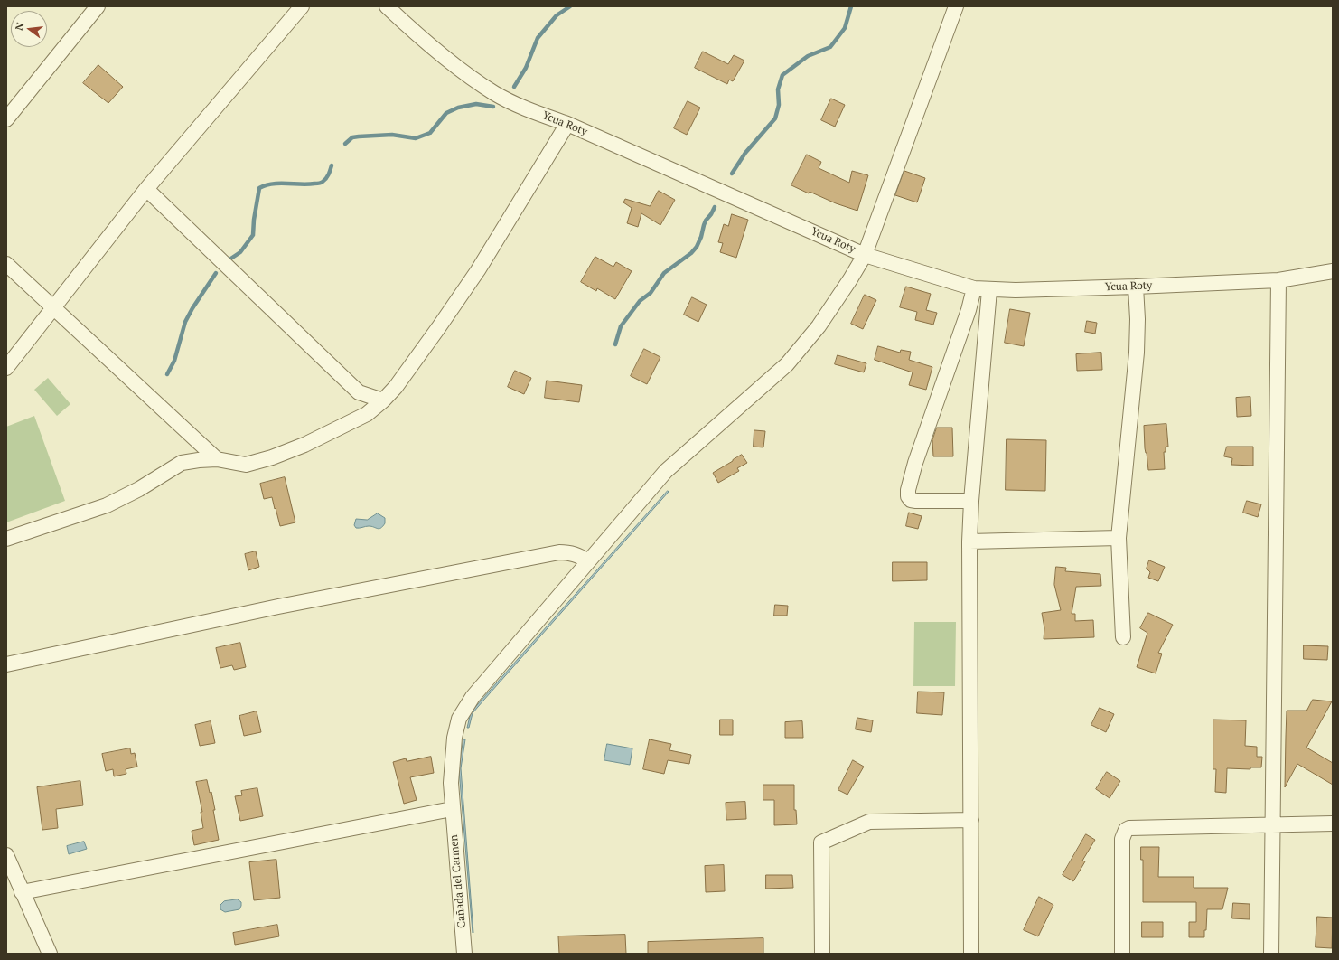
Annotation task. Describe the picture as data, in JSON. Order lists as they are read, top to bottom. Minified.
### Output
{"streets":{"street":["Ycua Roty","Cañada del Carmen"]},"crossings":[["Ycua Roty","Cañada del Carmen"]],"north":"left"}
